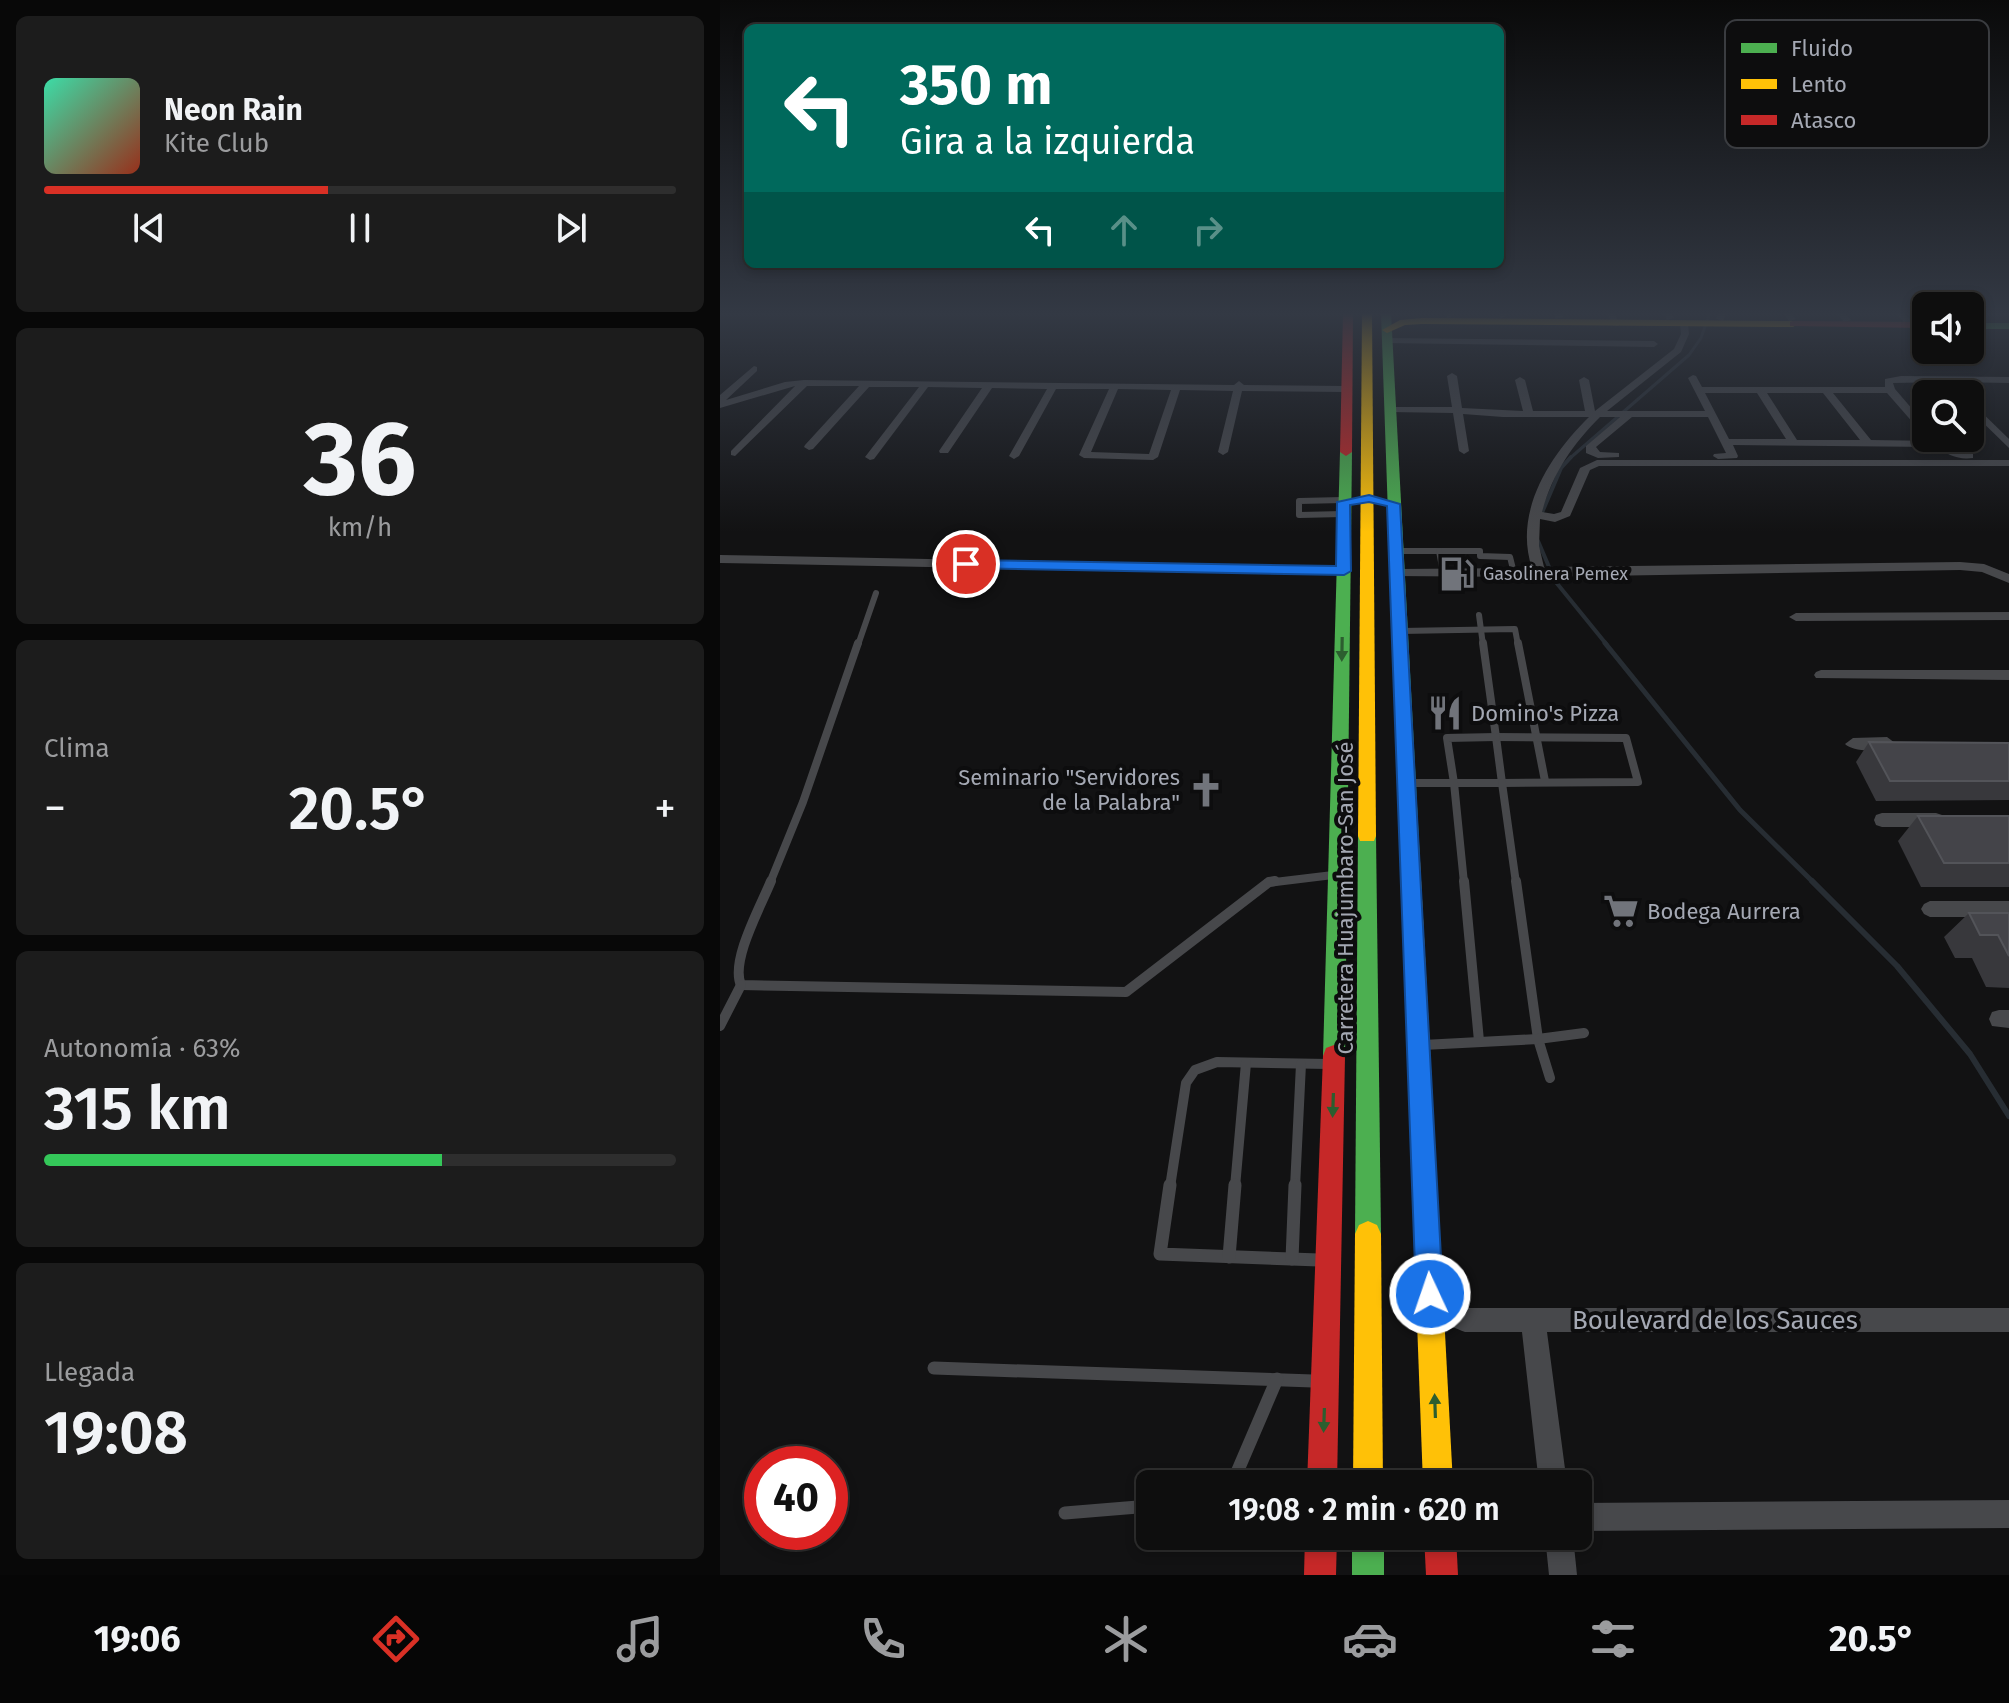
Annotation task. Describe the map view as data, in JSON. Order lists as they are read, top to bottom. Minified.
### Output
{"streets":{"street":["Carretera Huajumbaro-San José","Boulevard de los Sauces"]},"places":{"fuel station":["Gasolinera Pemex"],"restaurant":["Domino's Pizza"],"church":["Seminario \"Servidores de la Palabra\""],"supermarket":["Bodega Aurrera"]},"legend":["Fluido","Lento","Atasco"],"page":{"turn":["350 m","Gira a la izquierda"],"song":["Neon Rain","Kite Club"],"tile":[["36","km/h"],"Clima",["Autonomía · 63%","315 km"],["Llegada","19:08"]],"heat":["−","20.5°","+"],"limit":"40","trip":"19:08 · 2 min · 620 m","tabs":["19:06","20.5°"]}}
